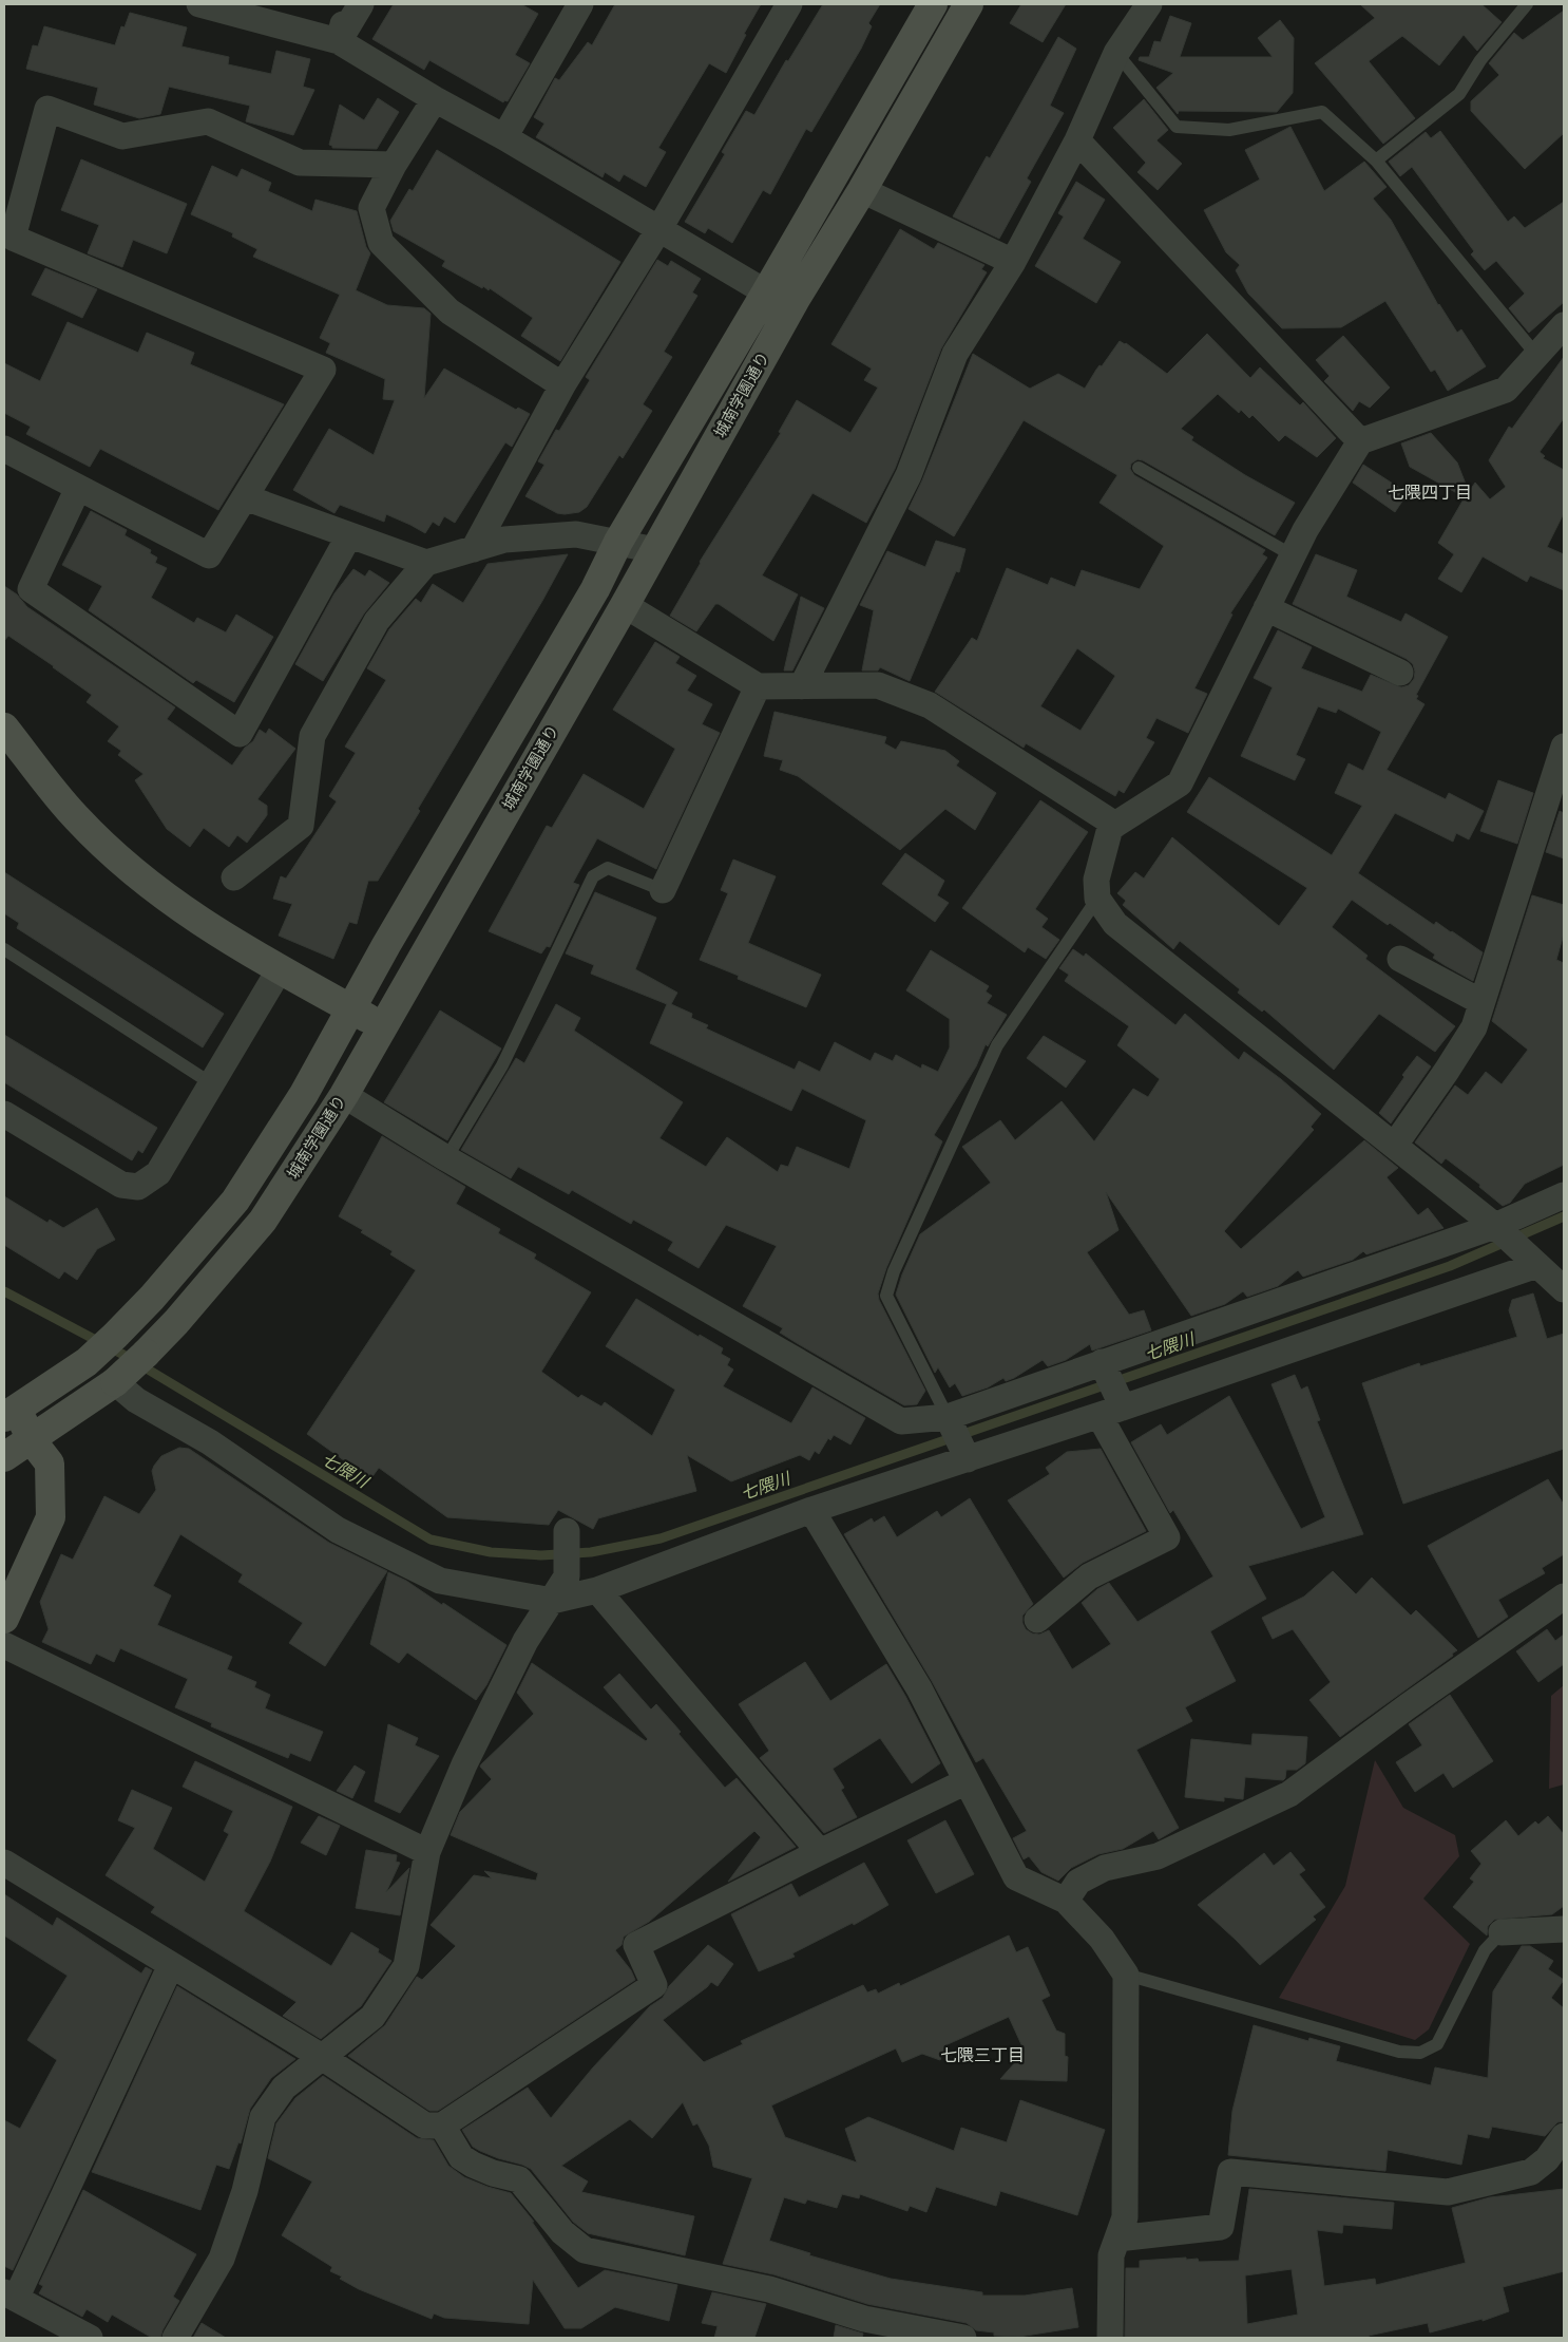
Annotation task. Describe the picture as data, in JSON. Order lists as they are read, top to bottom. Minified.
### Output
{"streets":{"street":["城南学園通り"]},"districts":["七隈四丁目","七隈三丁目"],"water":["七隈川"]}
